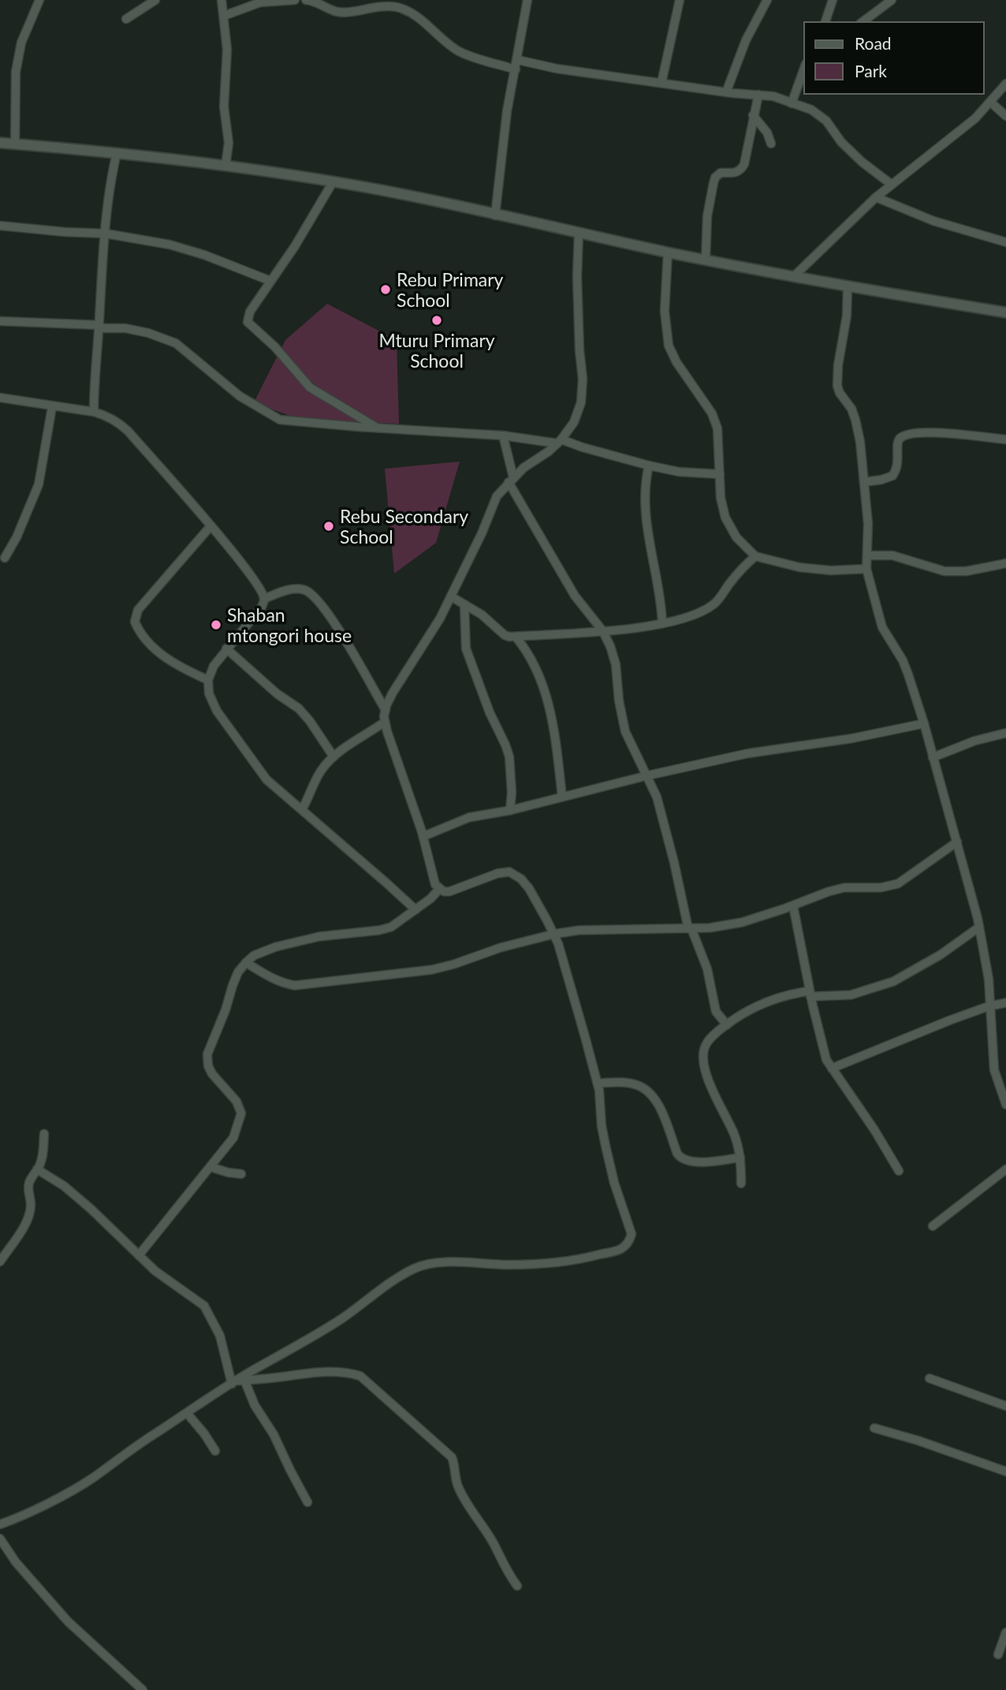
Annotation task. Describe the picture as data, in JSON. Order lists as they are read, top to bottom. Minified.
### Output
{"places":["Rebu Primary School","Mturu Primary School","Rebu Secondary School","Shaban mtongori house"],"legend":["Road","Park"]}
